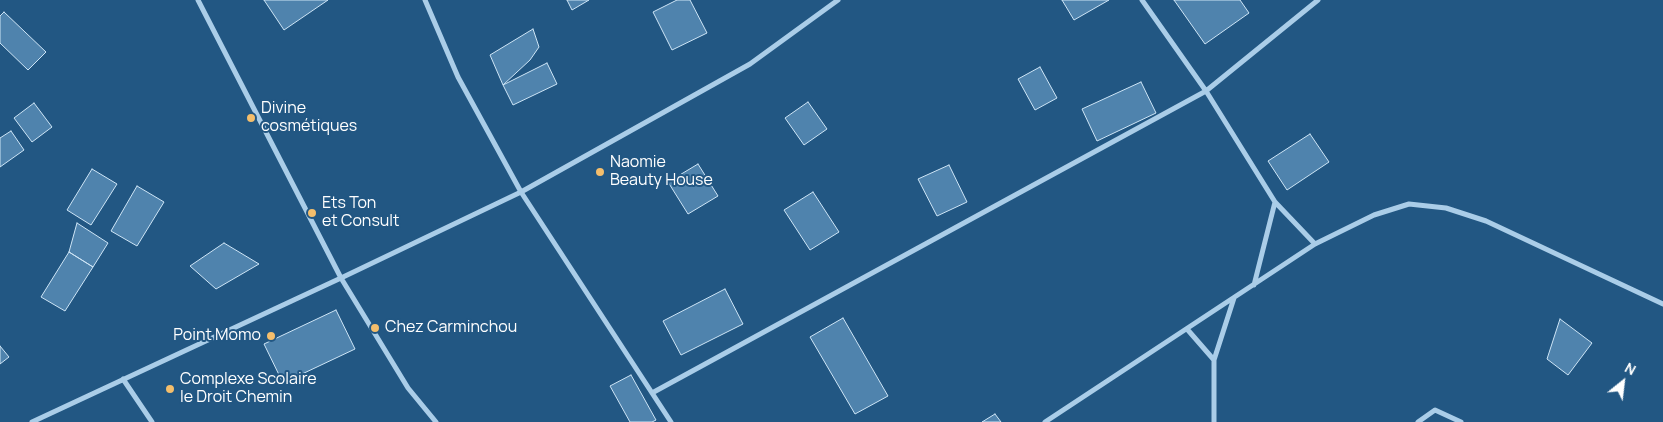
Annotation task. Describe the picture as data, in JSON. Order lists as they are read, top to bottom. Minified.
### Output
{"places":["Divine cosmétiques","Naomie Beauty House","Ets Ton et Consult","Chez Carminchou","Point Momo","Complexe Scolaire le Droit Chemin"],"north":"top right"}
